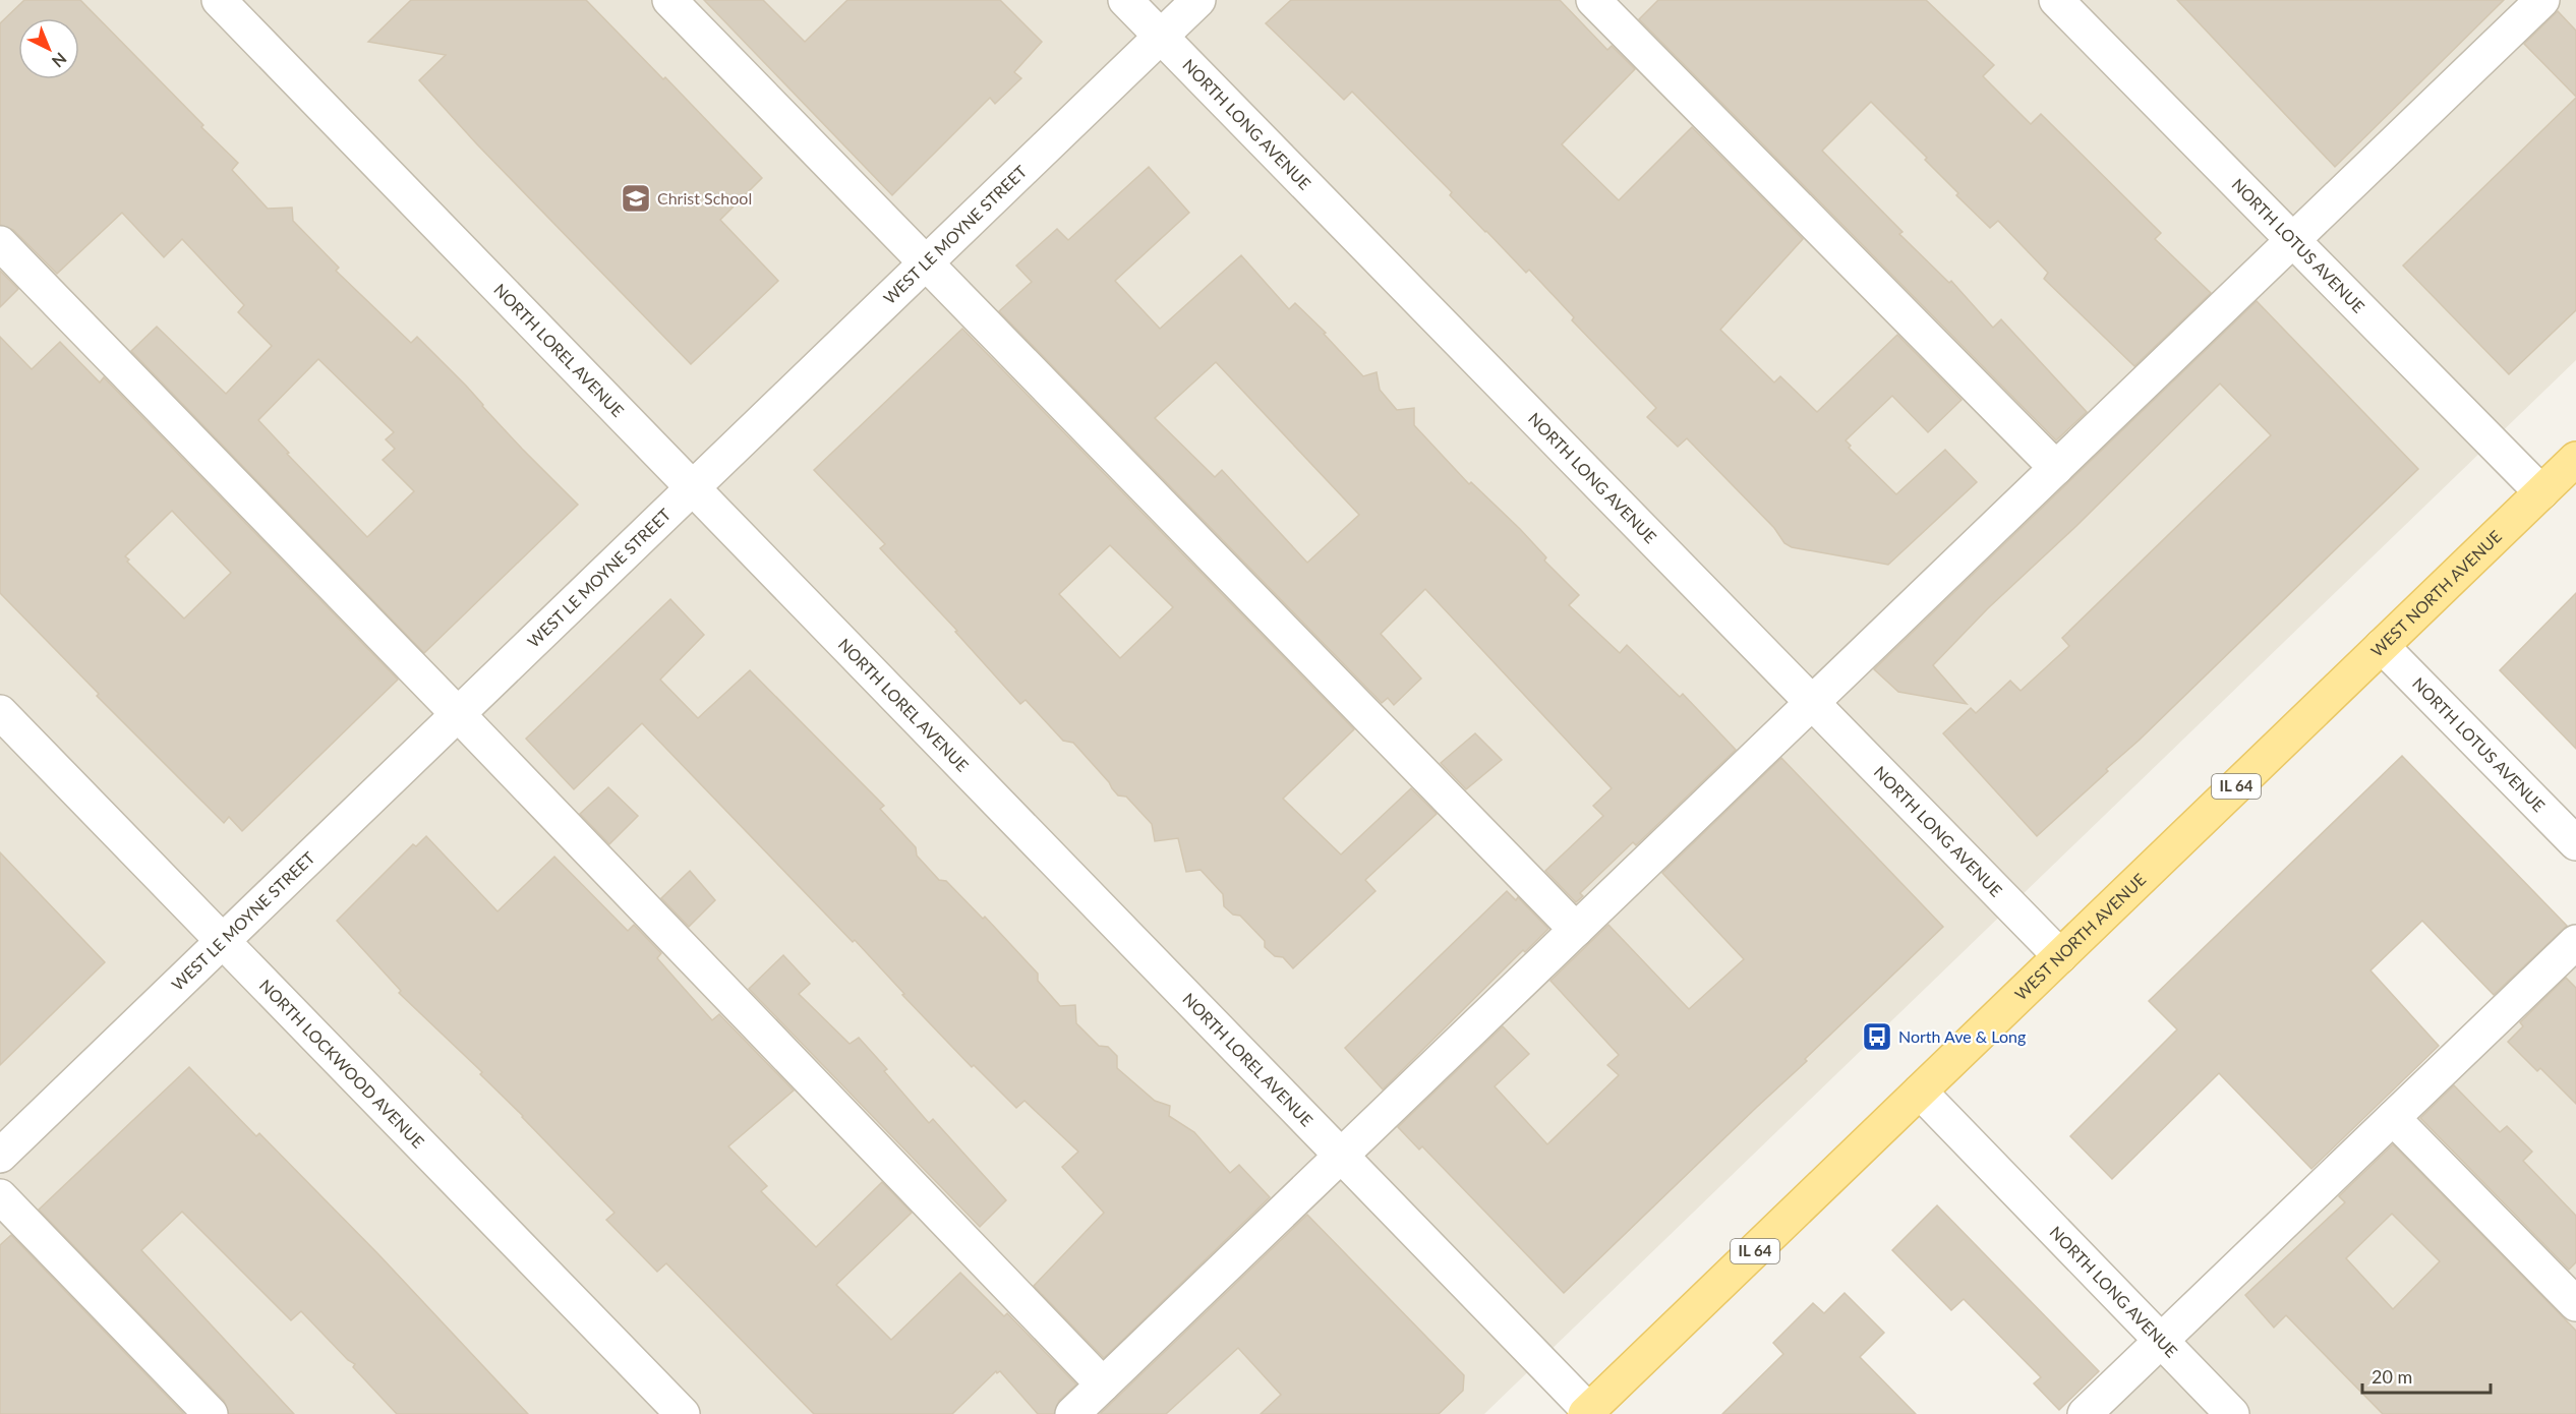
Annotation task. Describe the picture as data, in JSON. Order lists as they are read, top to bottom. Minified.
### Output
{"streets":{"main road":["WEST NORTH AVENUE","IL 64"],"street":["NORTH LONG AVENUE","WEST LE MOYNE STREET","NORTH LOTUS AVENUE","NORTH LOREL AVENUE","NORTH LOCKWOOD AVENUE"]},"crossings":[["NORTH LONG AVENUE","WEST LE MOYNE STREET"],["NORTH LONG AVENUE","WEST NORTH AVENUE"],["WEST LE MOYNE STREET","NORTH LOREL AVENUE"],["WEST LE MOYNE STREET","NORTH LOCKWOOD AVENUE"],["NORTH LOTUS AVENUE","WEST NORTH AVENUE"],["NORTH LOREL AVENUE","WEST NORTH AVENUE"]],"places":{"school or university":["Christ School"],"bus stop":["North Ave & Long"]},"scale_bar":"20 m","north":"bottom right"}
